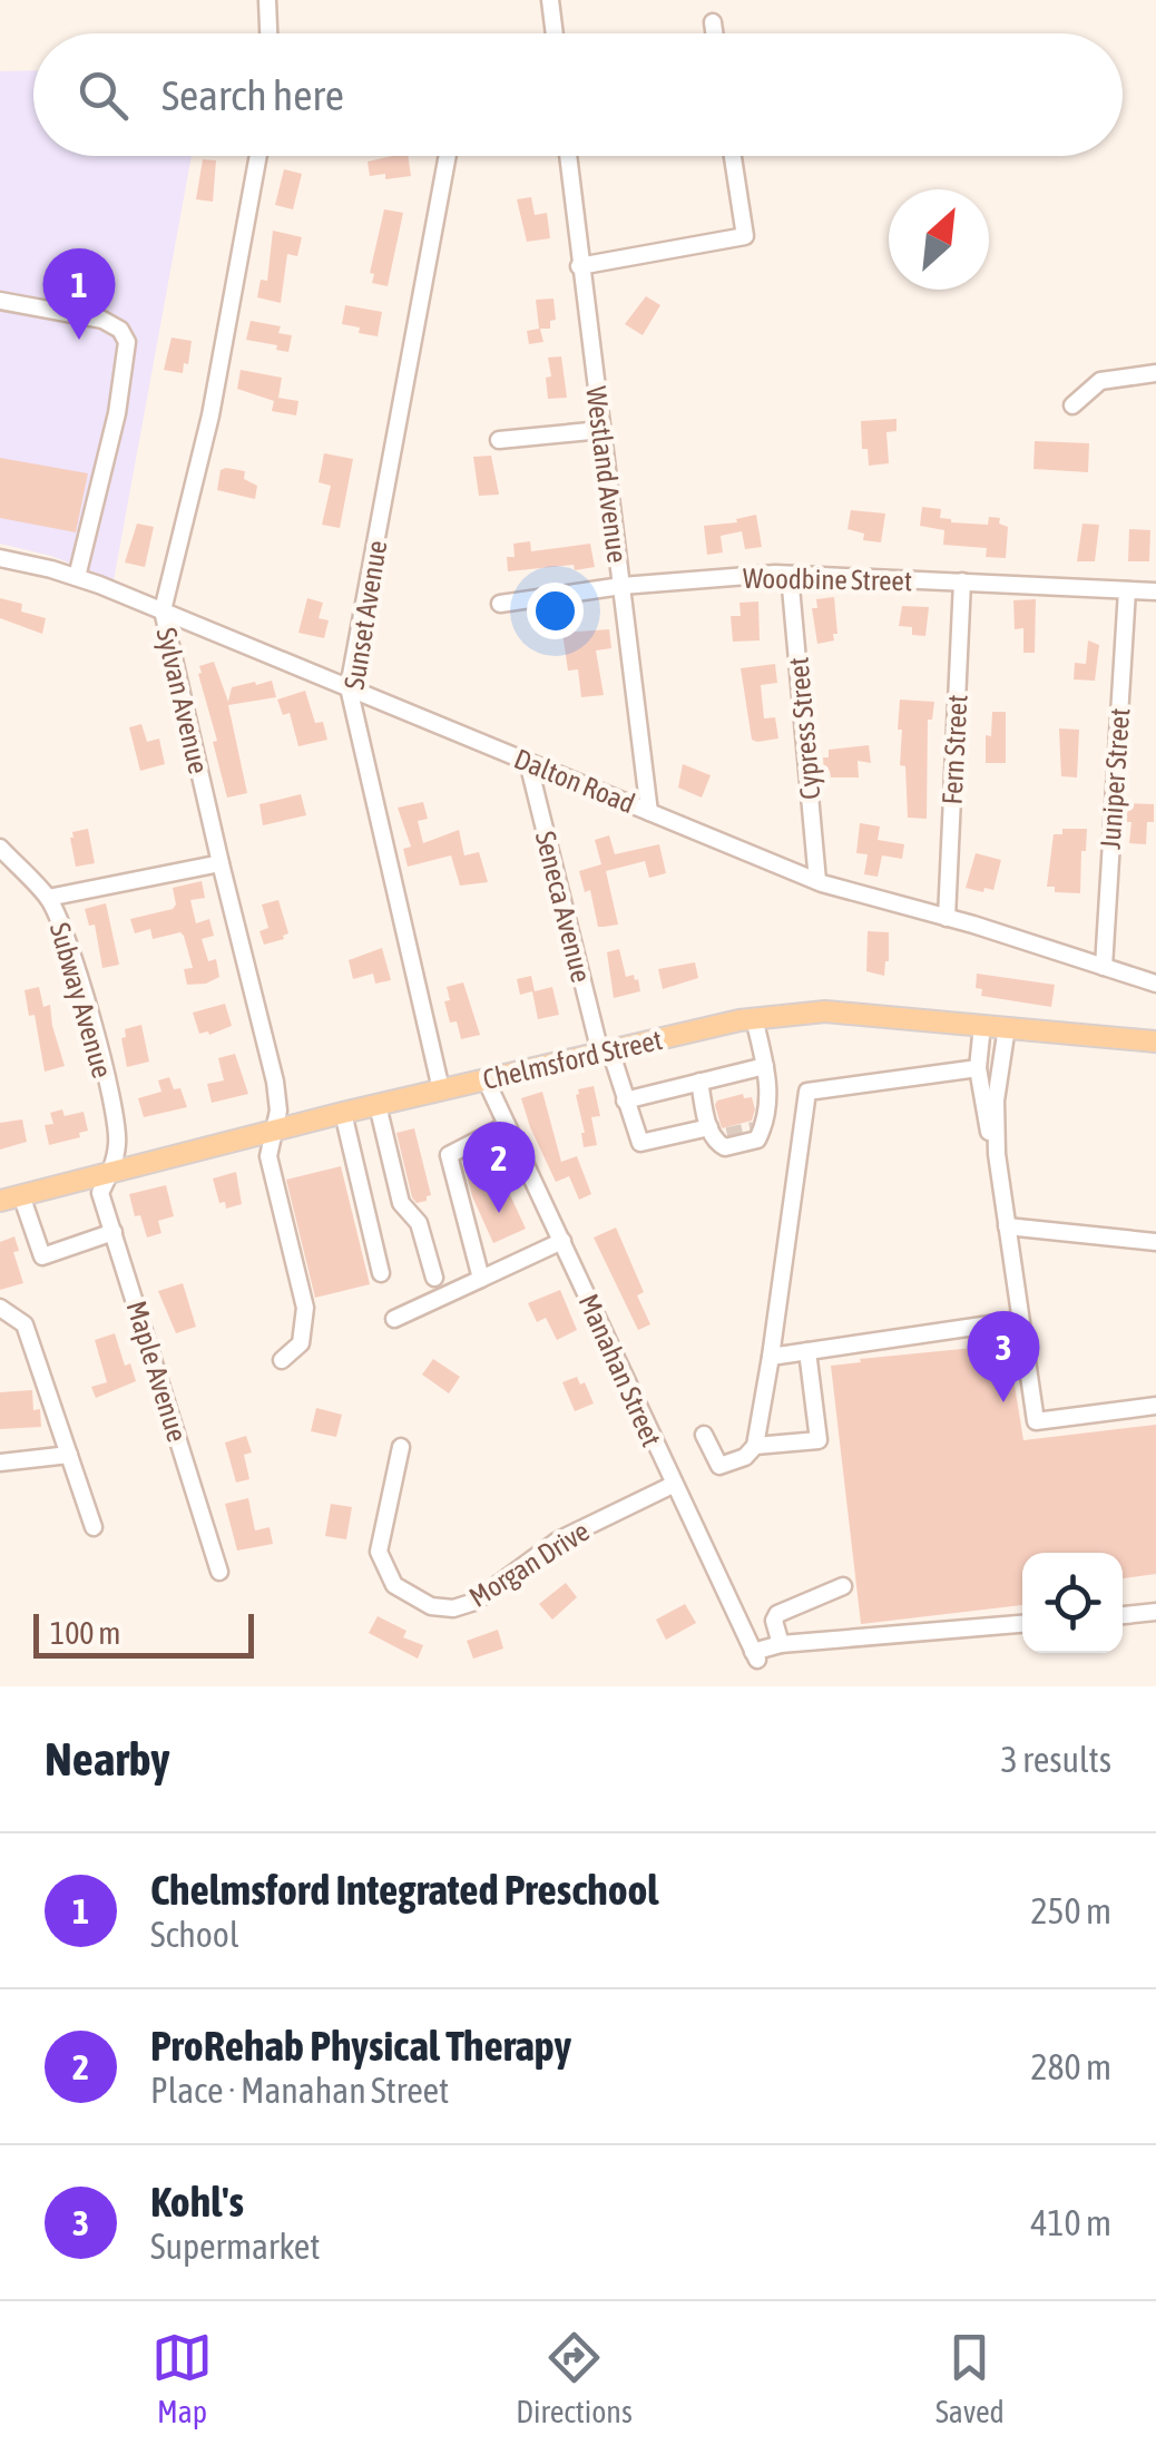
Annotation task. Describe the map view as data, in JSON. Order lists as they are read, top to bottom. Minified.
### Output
{"streets":{"main road":["Chelmsford Street"],"street":["Westland Avenue","Woodbine Street","Sunset Avenue","Sylvan Avenue","Cypress Street","Fern Street","Juniper Street","Dalton Road","Seneca Avenue","Subway Avenue","Manahan Street","Maple Avenue","Morgan Drive"]},"crossings":[["Westland Avenue","Woodbine Street"],["Westland Avenue","Dalton Road"],["Woodbine Street","Cypress Street"],["Woodbine Street","Fern Street"],["Woodbine Street","Juniper Street"],["Sunset Avenue","Dalton Road"],["Sunset Avenue","Chelmsford Street"],["Sylvan Avenue","Dalton Road"],["Sylvan Avenue","Chelmsford Street"],["Cypress Street","Dalton Road"],["Fern Street","Dalton Road"],["Juniper Street","Dalton Road"],["Dalton Road","Seneca Avenue"],["Seneca Avenue","Chelmsford Street"],["Subway Avenue","Chelmsford Street"],["Subway Avenue","Maple Avenue"],["Chelmsford Street","Manahan Street"],["Chelmsford Street","Maple Avenue"],["Manahan Street","Morgan Drive"]],"scale_bar":"100 m","north":"top right","page":{"search":"Search here","pins":["1","2","3"],"scale":"100 m","heading":["Nearby","3 results"],"list":[{"mark":"1","name":"Chelmsford Integrated Preschool","note":"School","value":"250 m"},{"mark":"2","name":"ProRehab Physical Therapy","note":"Place · Manahan Street","value":"280 m"},{"mark":"3","name":"Kohl's","note":"Supermarket","value":"410 m"}],"nav":["Map","Directions","Saved"]}}
